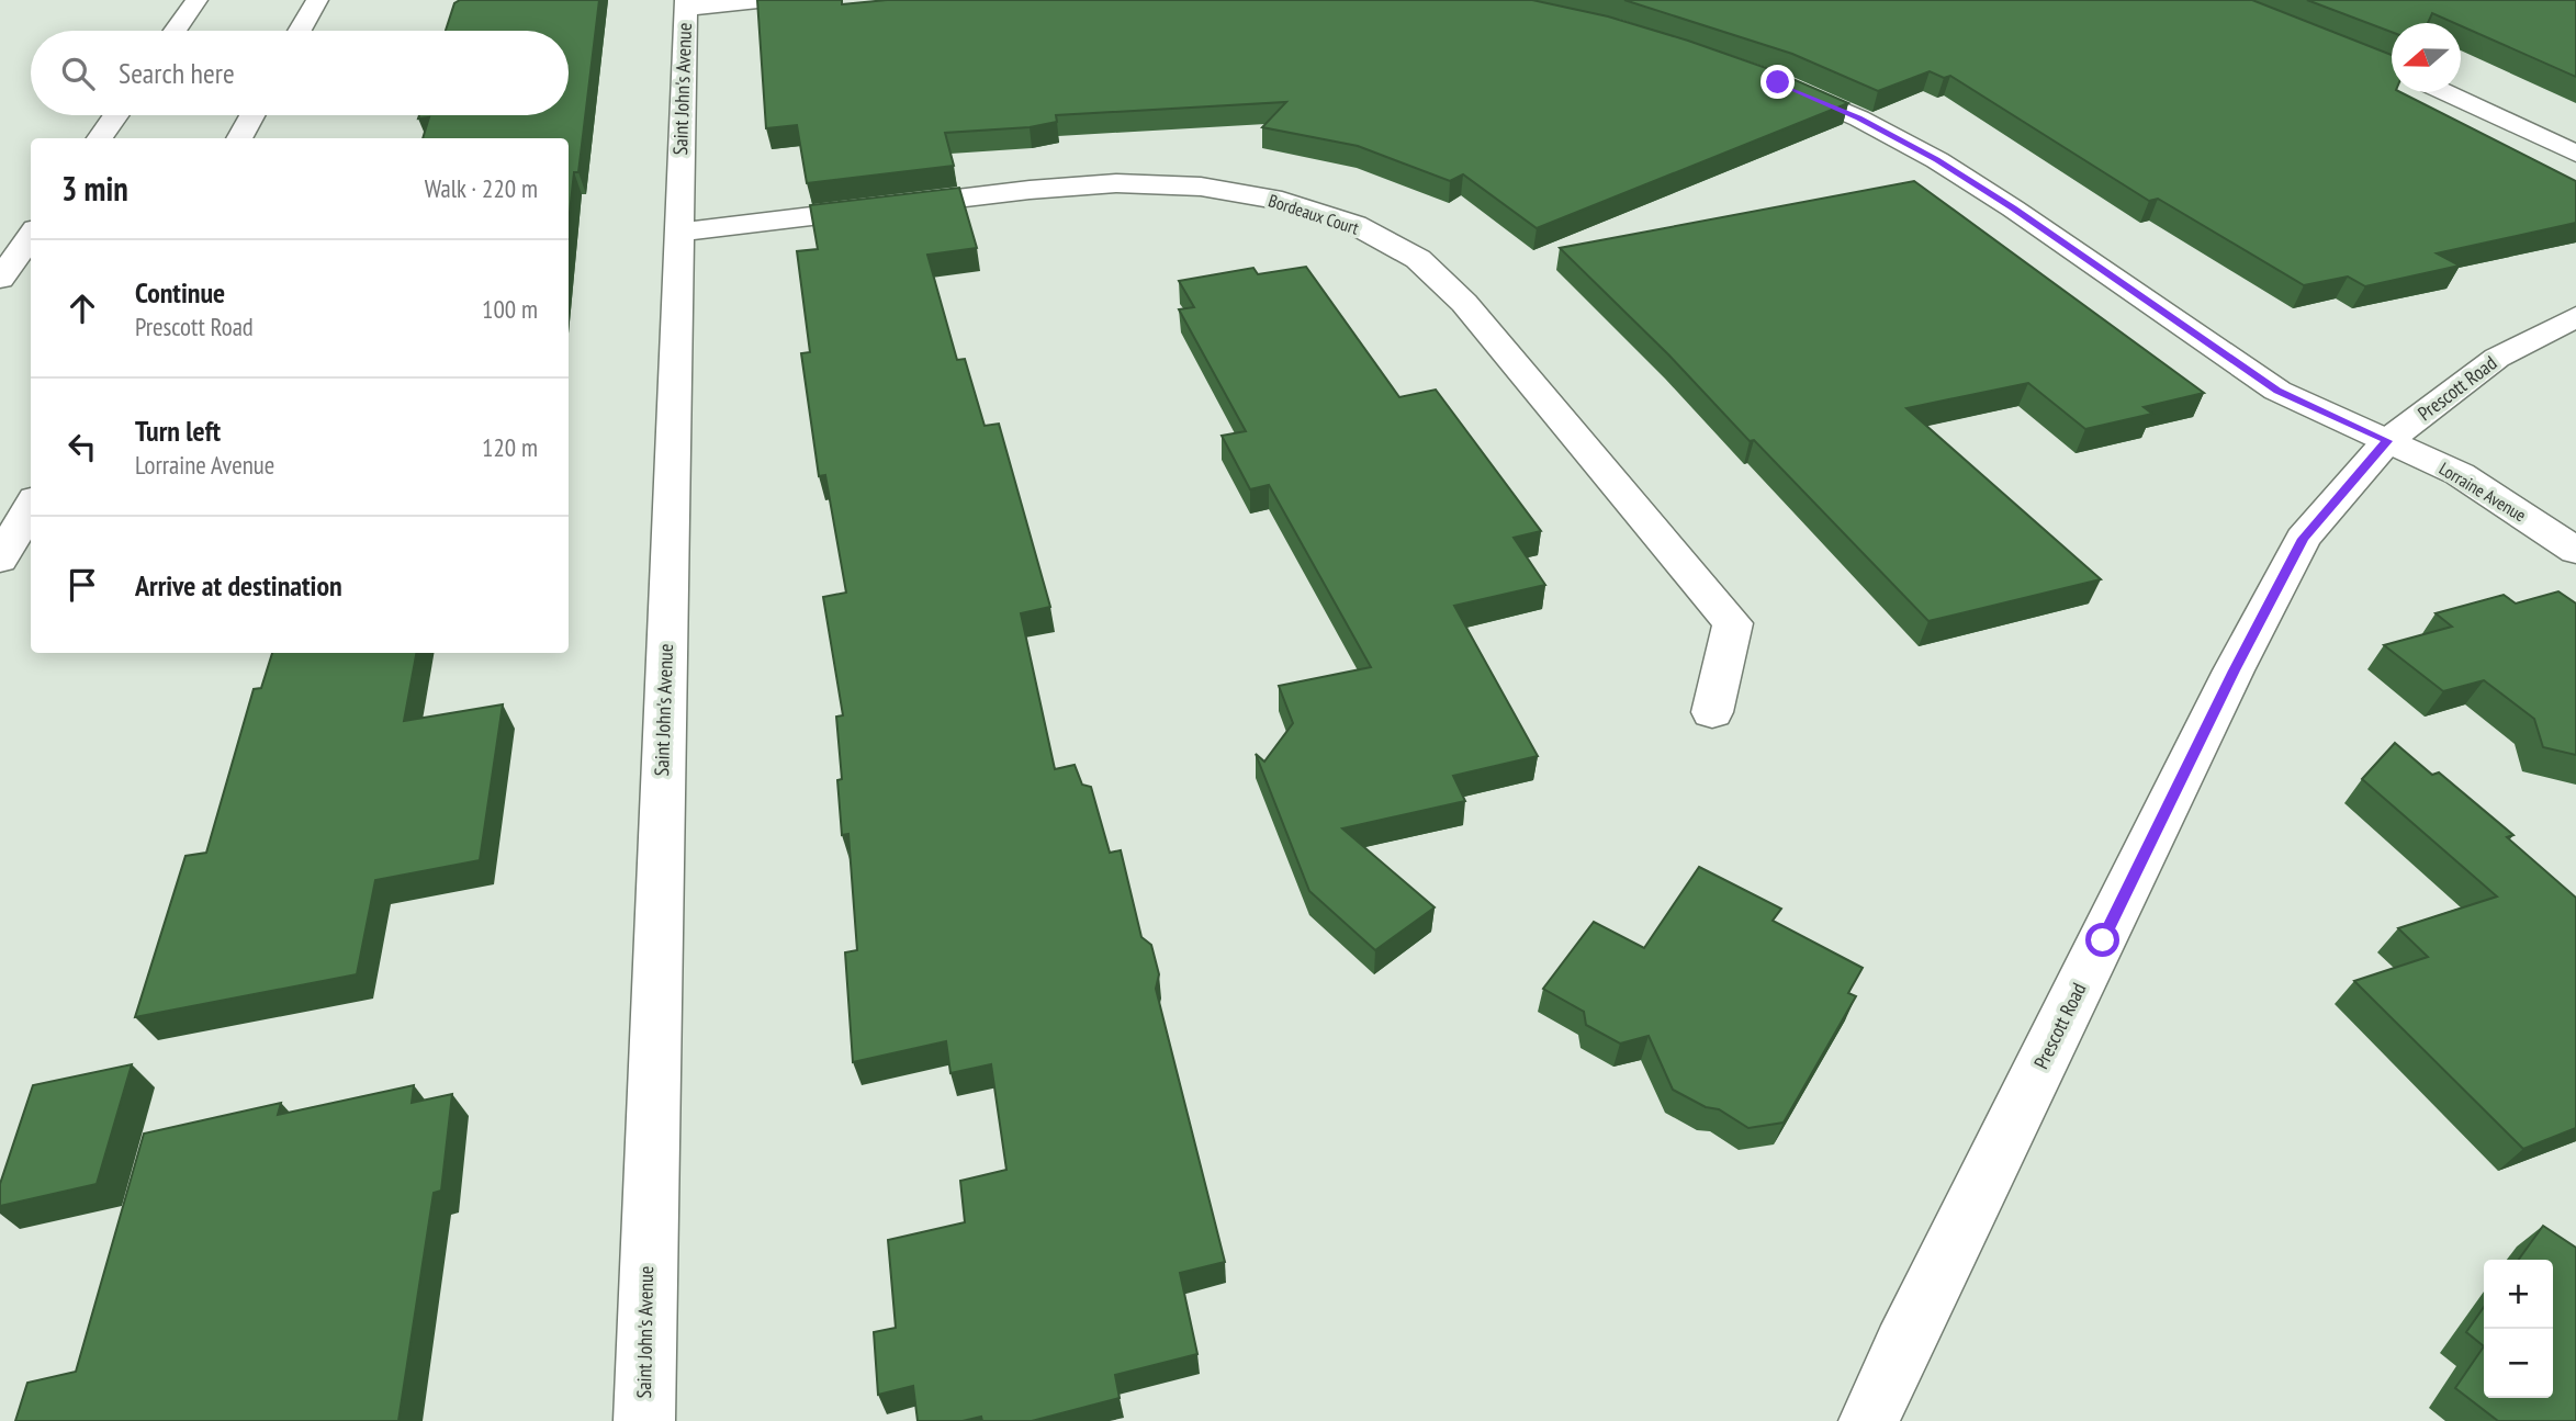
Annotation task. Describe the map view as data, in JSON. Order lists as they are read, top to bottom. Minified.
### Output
{"streets":{"street":["Saint John's Avenue","Bordeaux Court","Prescott Road","Lorraine Avenue"]},"crossings":[["Saint John's Avenue","Bordeaux Court"],["Prescott Road","Lorraine Avenue"]],"north":"left","page":{"search":"Search here","heading":["3 min","Walk · 220 m"],"list":[["Continue","Prescott Road","100 m"],["Turn left","Lorraine Avenue","120 m"],"Arrive at destination"],"map_buttons":["+","−"]}}
